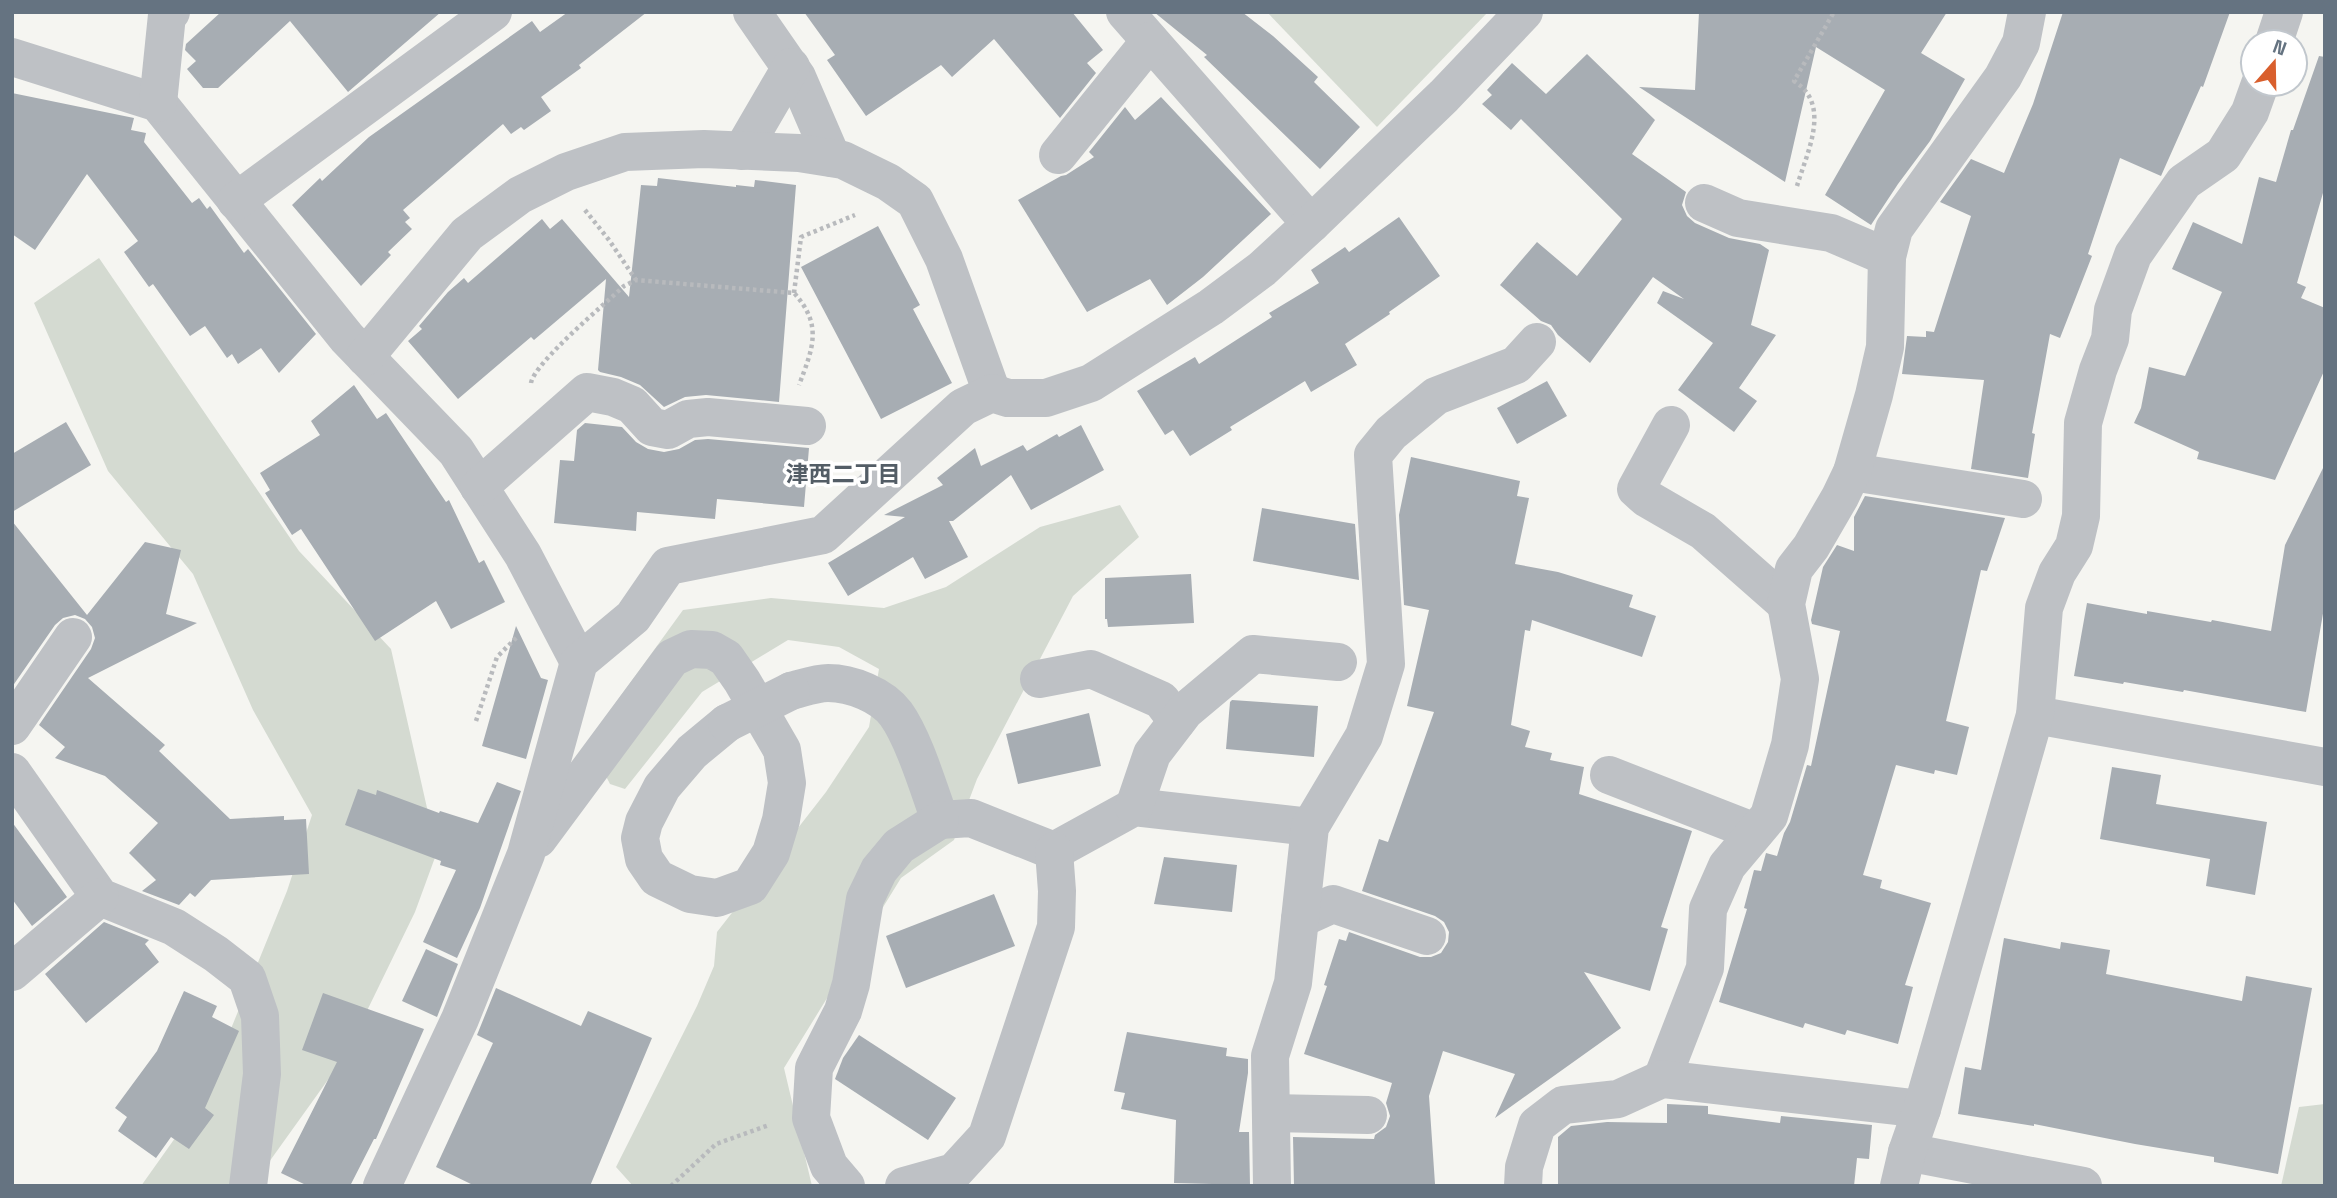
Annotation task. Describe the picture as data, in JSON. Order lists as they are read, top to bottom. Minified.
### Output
{"districts":["津西二丁目"],"north":"top"}
